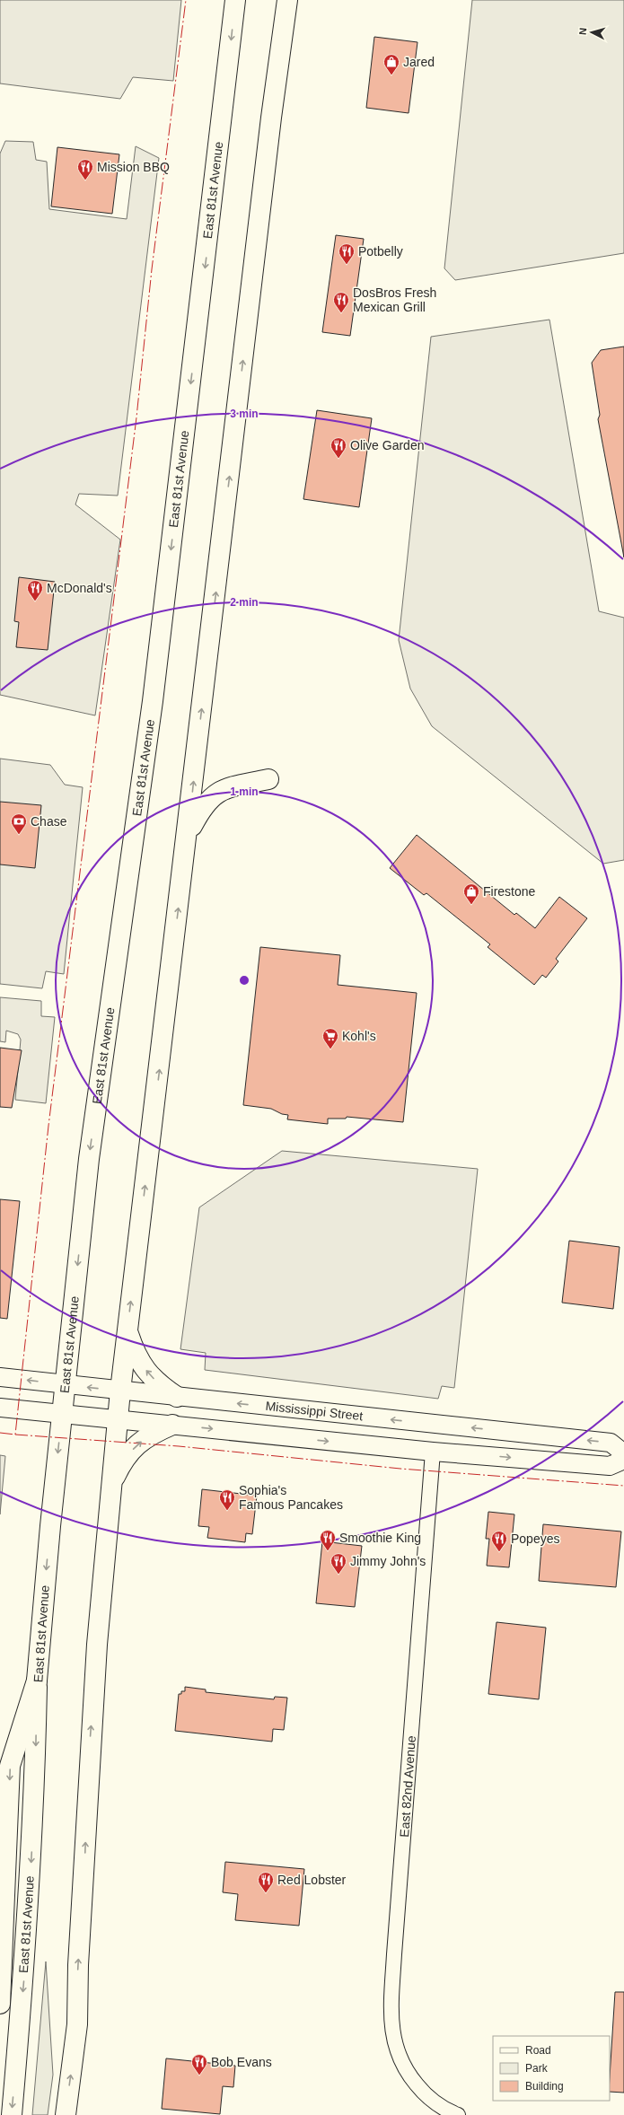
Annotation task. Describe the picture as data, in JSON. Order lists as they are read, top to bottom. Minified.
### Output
{"streets":{"main road":["East 81st Avenue"],"street":["Mississippi Street","East 82nd Avenue"]},"crossings":[["East 81st Avenue","Mississippi Street"]],"places":{"shop":["Jared","Firestone"],"restaurant":["Mission BBQ","Potbelly","DosBros Fresh Mexican Grill","Olive Garden","McDonald's","Sophia's Famous Pancakes","Smoothie King","Popeyes","Jimmy John's","Red Lobster","Bob Evans"],"bank":["Chase"],"supermarket":["Kohl's"]},"legend":["Road","Park","Building"],"north":"left","rings":["3 min","2 min","1 min"]}
